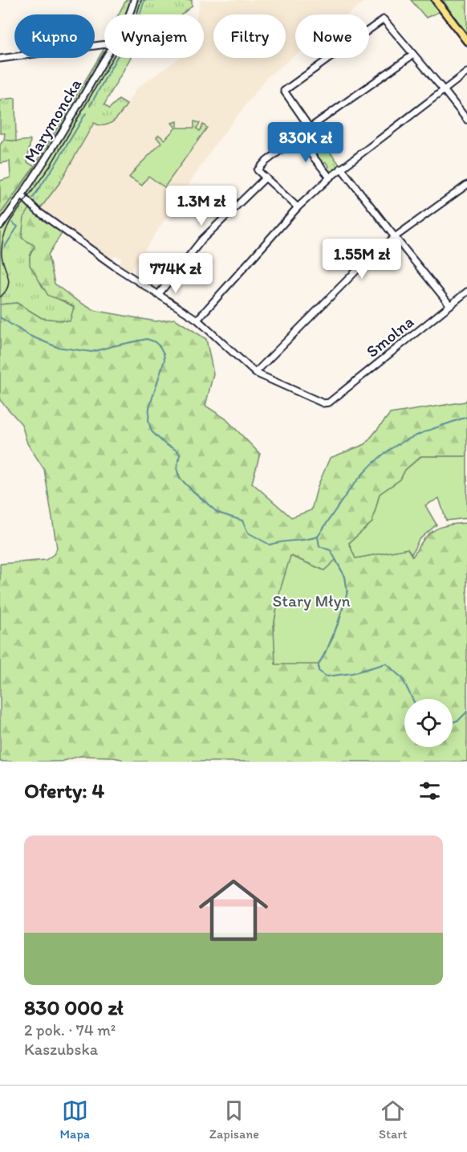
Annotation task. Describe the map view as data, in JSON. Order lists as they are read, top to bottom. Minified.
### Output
{"streets":{"street":["Marymoncka","Smolna"]},"parks":["Stary Młyn"],"page":{"chip":["Kupno","Wynajem","Filtry","Nowe"],"price":["830K zł","1.3M zł","1.55M zł","774K zł"],"heading":"Oferty: 4","list":[{"name":"830 000 zł","note":"2 pok. · 74 m² · Kaszubska"}],"tabs":["Mapa","Zapisane","Start"]}}
